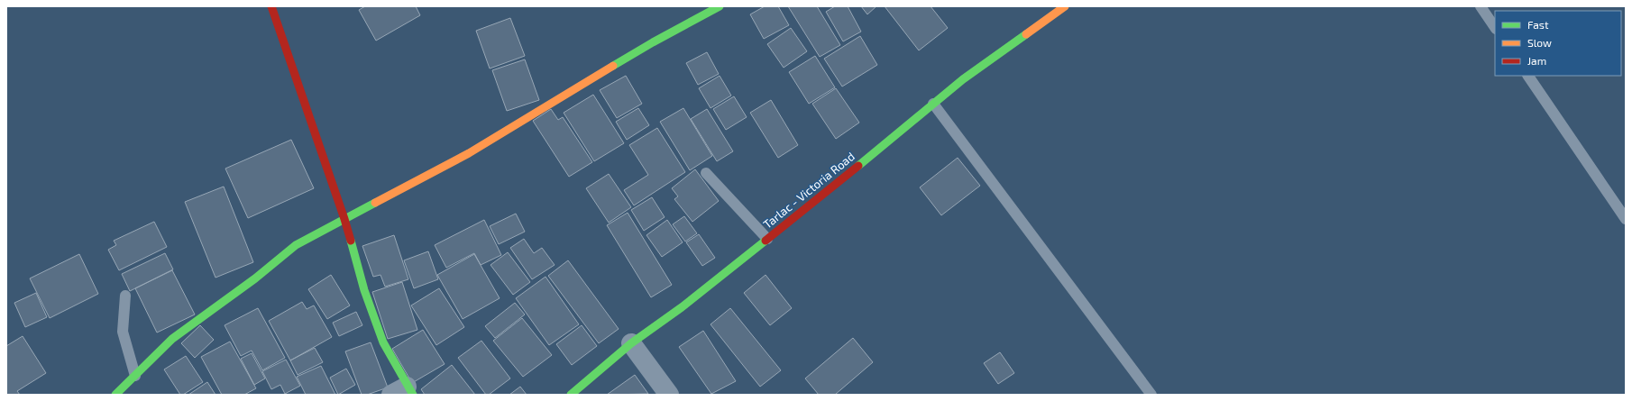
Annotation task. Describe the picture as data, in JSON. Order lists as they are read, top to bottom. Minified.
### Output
{"streets":{"street":["Tarlac - Victoria Road"]},"legend":["Fast","Slow","Jam"]}
